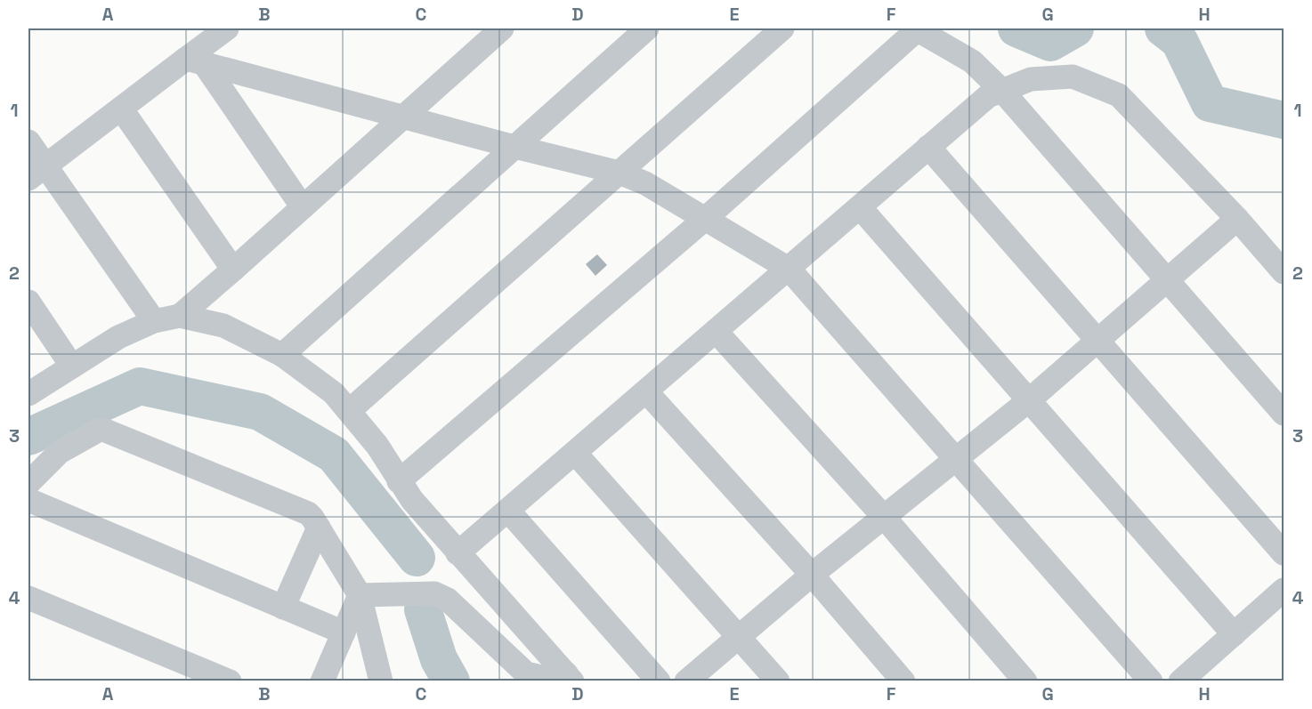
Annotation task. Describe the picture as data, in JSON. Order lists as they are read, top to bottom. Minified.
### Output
{"grid":{"columns":["A","B","C","D","E","F","G","H"],"rows":["1","2","3","4"]}}
